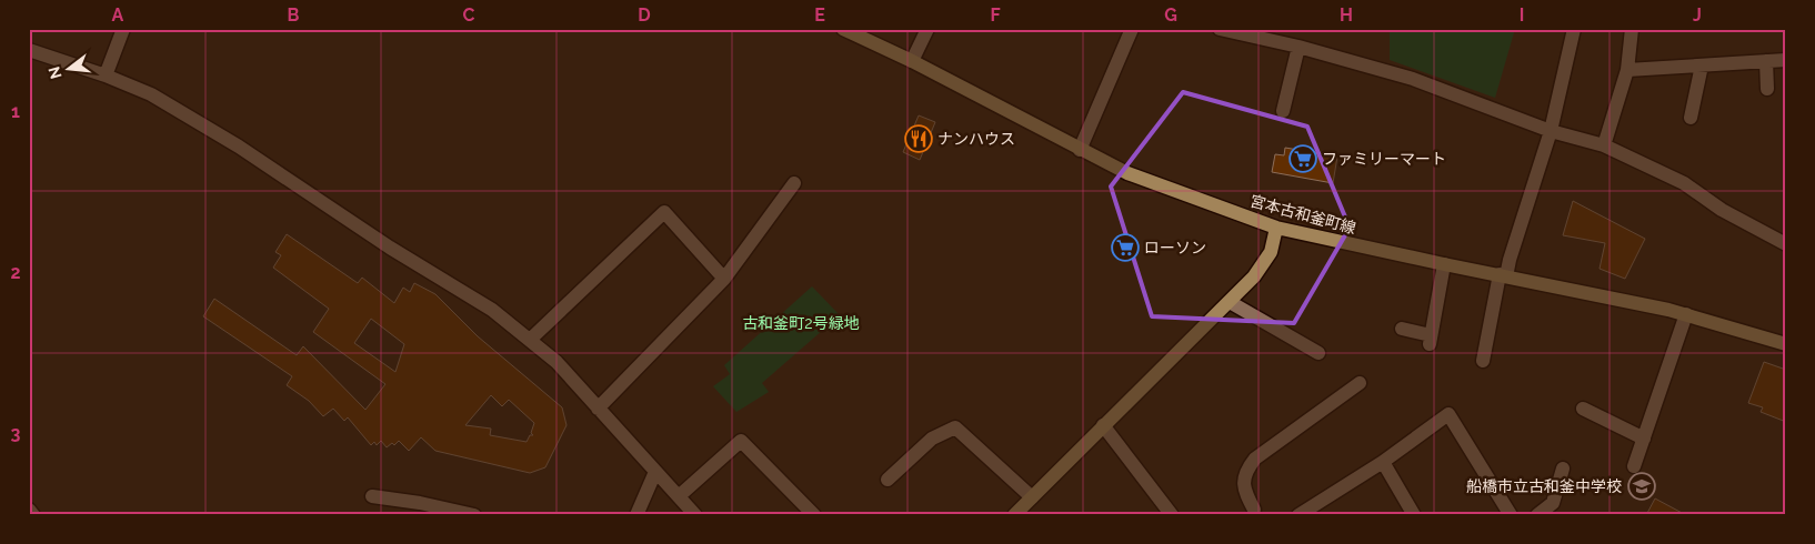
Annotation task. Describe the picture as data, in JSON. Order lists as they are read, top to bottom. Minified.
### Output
{"streets":{"street":["宮本古和釜町線"]},"parks":["古和釜町2号緑地"],"places":{"restaurant":["ナンハウス"],"supermarket":["ファミリーマート","ローソン"],"school or university":["船橋市立古和釜中学校"]},"north":"left","grid":{"columns":["A","B","C","D","E","F","G","H","I","J"],"rows":["1","2","3"]}}
